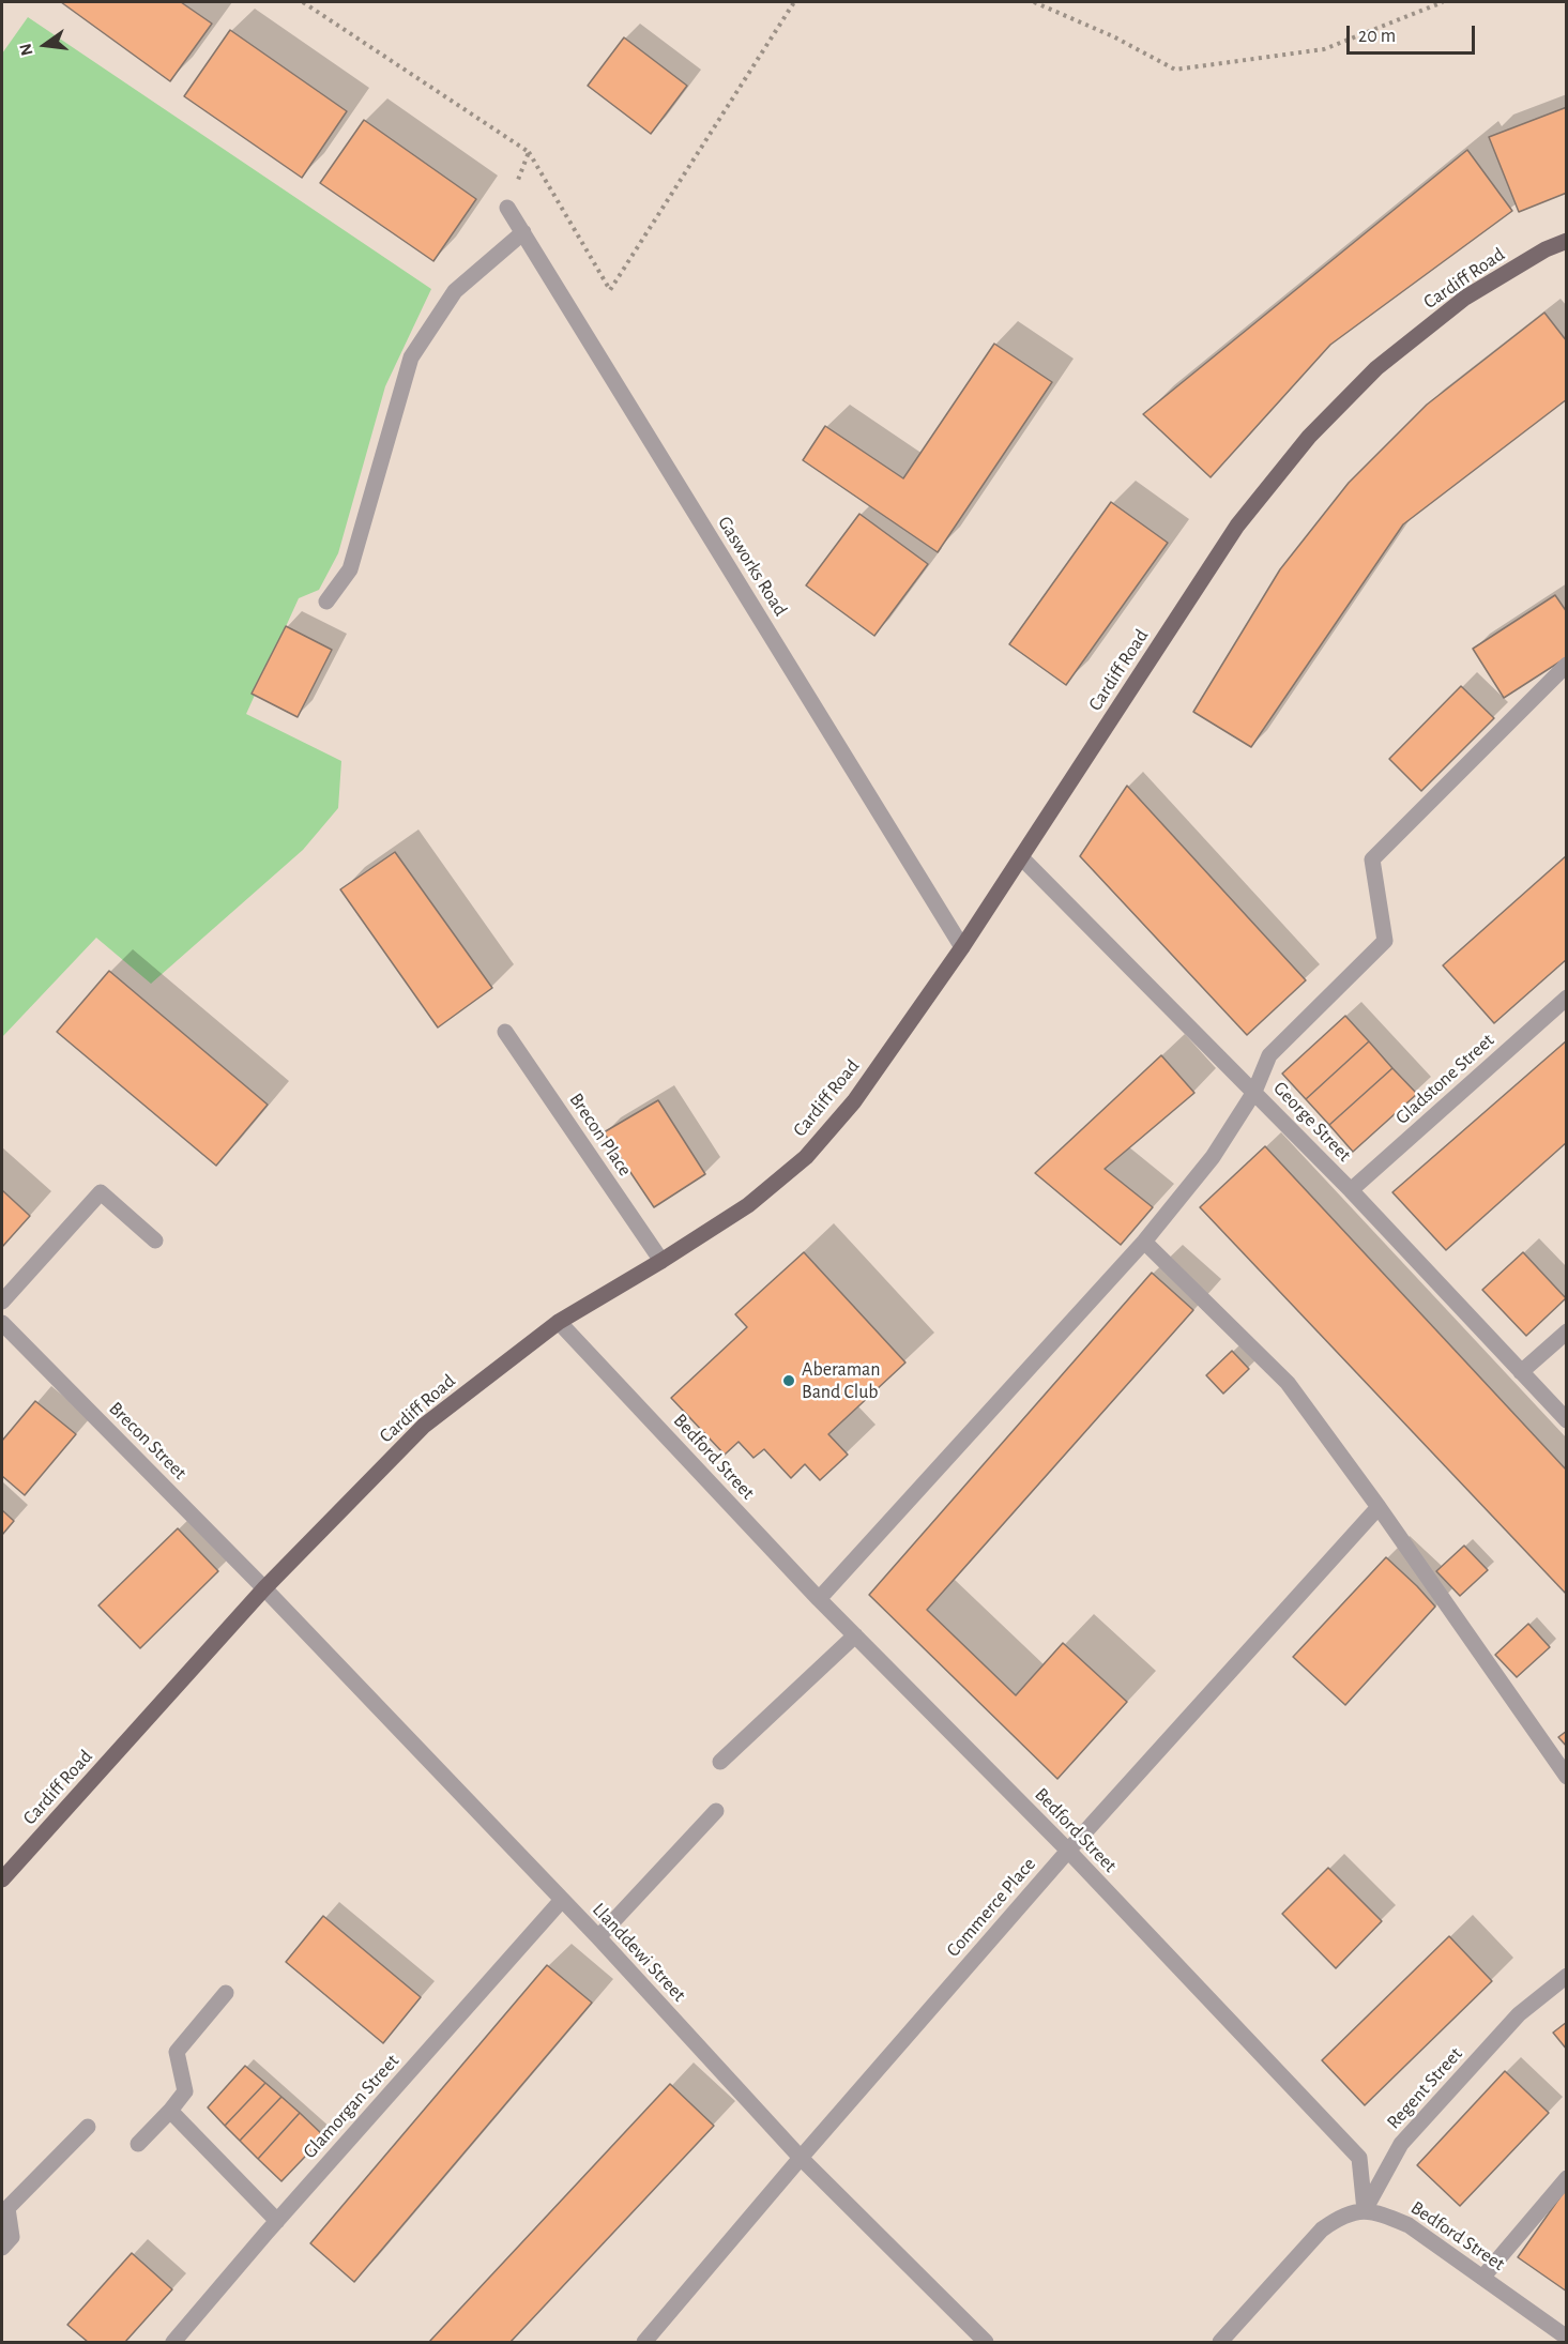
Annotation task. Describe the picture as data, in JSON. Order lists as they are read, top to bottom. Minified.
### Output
{"streets":{"main road":["Cardiff Road"],"street":["Gasworks Road","Gladstone Street","George Street","Brecon Place","Brecon Street","Bedford Street","Commerce Place","Llanddewi Street","Regent Street","Glamorgan Street"]},"crossings":[["Cardiff Road","Gasworks Road"],["Cardiff Road","George Street"],["Cardiff Road","Brecon Place"],["Cardiff Road","Brecon Street"],["Cardiff Road","Bedford Street"],["Cardiff Road","Llanddewi Street"],["Gladstone Street","George Street"],["Brecon Street","Llanddewi Street"],["Bedford Street","Commerce Place"],["Bedford Street","Regent Street"],["Commerce Place","Llanddewi Street"],["Llanddewi Street","Glamorgan Street"]],"places":["Aberaman Band Club"],"scale_bar":"20 m","north":"left"}
